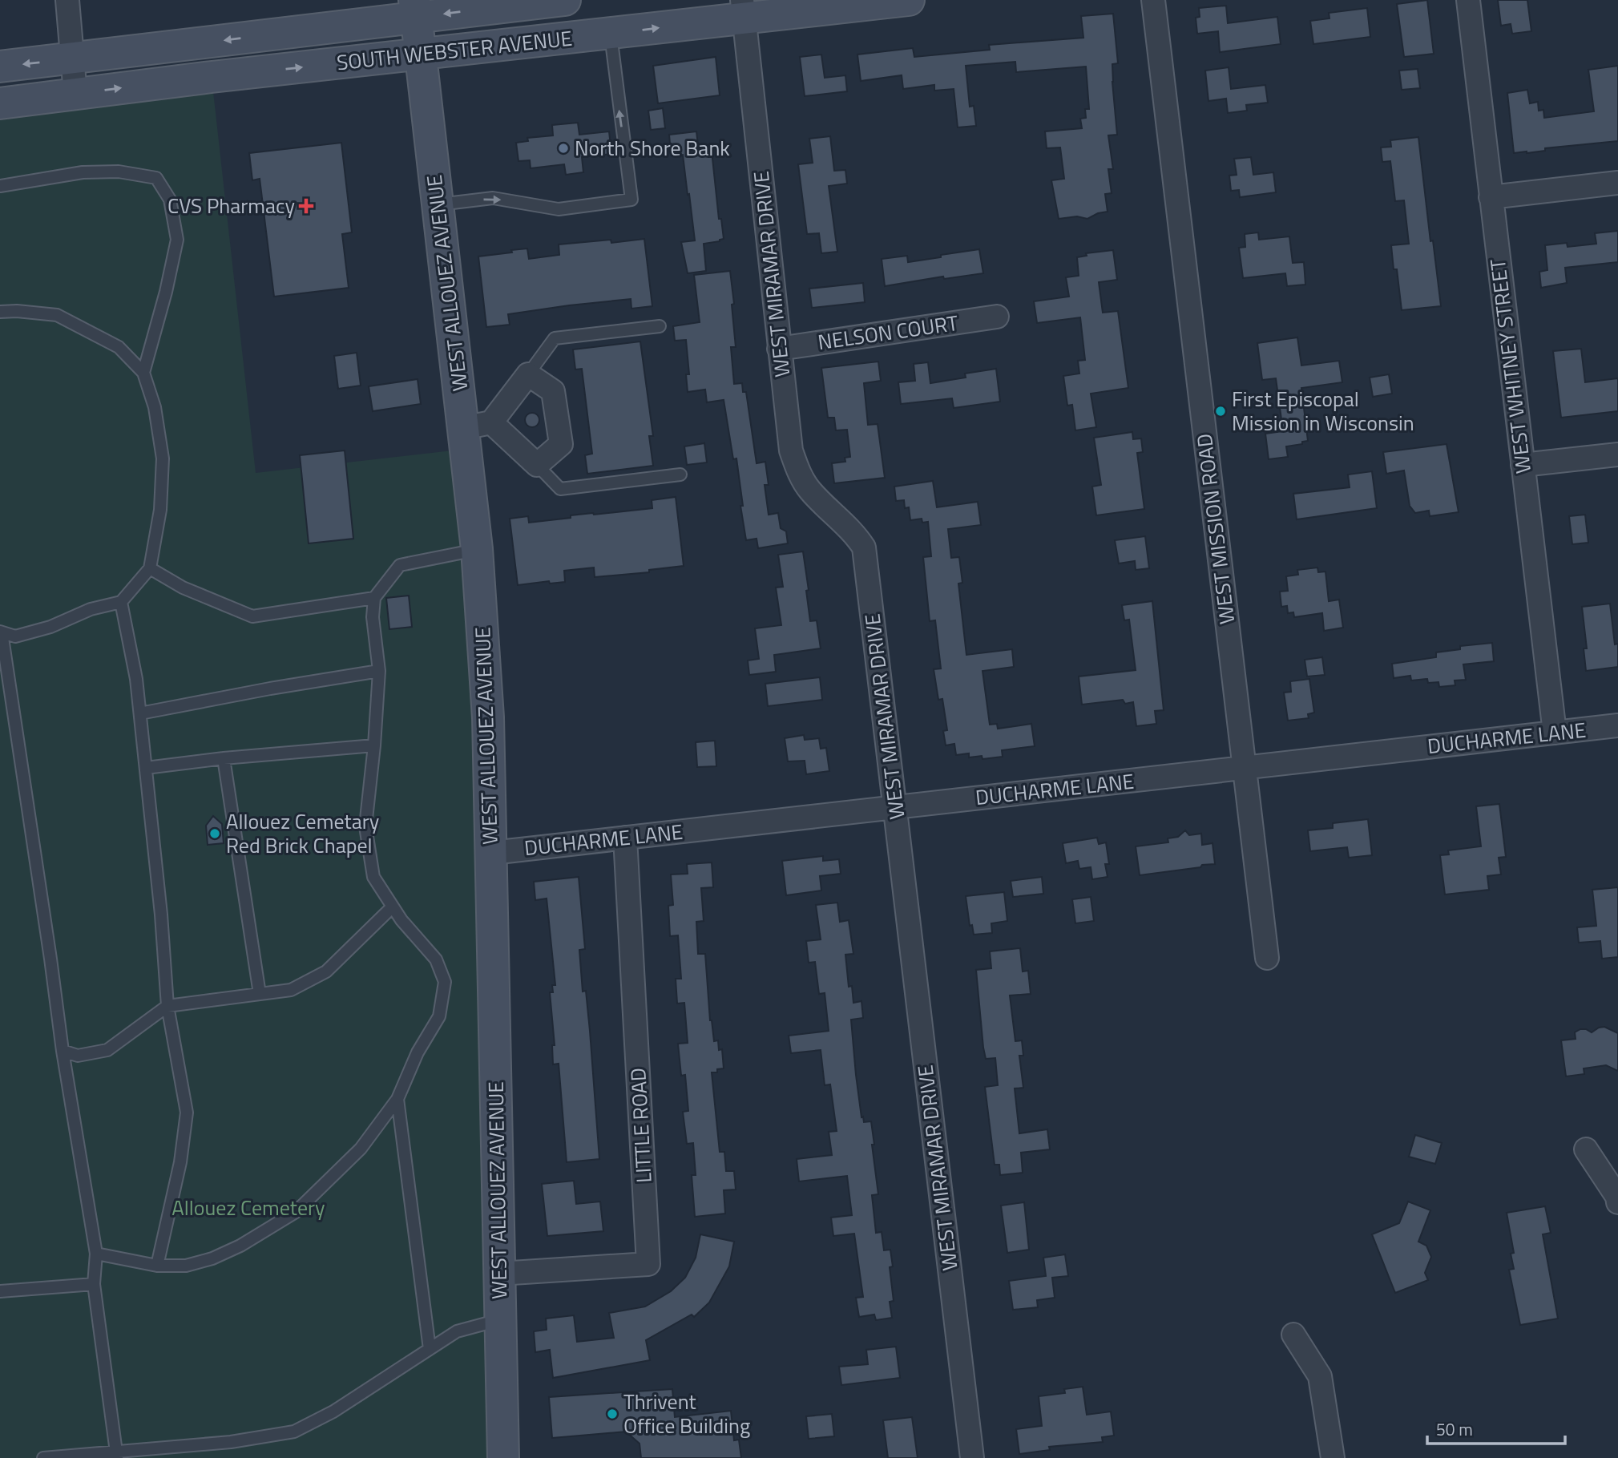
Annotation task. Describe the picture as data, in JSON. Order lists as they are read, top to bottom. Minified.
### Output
{"streets":{"main road":["SOUTH WEBSTER AVENUE","WEST ALLOUEZ AVENUE"],"street":["WEST MIRAMAR DRIVE","NELSON COURT","WEST WHITNEY STREET","WEST MISSION ROAD","DUCHARME LANE","LITTLE ROAD"]},"crossings":[["SOUTH WEBSTER AVENUE","WEST MIRAMAR DRIVE"],["SOUTH WEBSTER AVENUE","WEST ALLOUEZ AVENUE"],["WEST MIRAMAR DRIVE","NELSON COURT"],["WEST MIRAMAR DRIVE","DUCHARME LANE"],["WEST ALLOUEZ AVENUE","DUCHARME LANE"],["WEST ALLOUEZ AVENUE","LITTLE ROAD"],["WEST WHITNEY STREET","DUCHARME LANE"],["WEST MISSION ROAD","DUCHARME LANE"],["DUCHARME LANE","LITTLE ROAD"]],"parks":["Allouez Cemetery"],"places":{"other":["North Shore Bank","First Episcopal Mission in Wisconsin","Allouez Cemetary Red Brick Chapel","Thrivent Office Building"],"health":["CVS Pharmacy"]},"scale_bar":"50 m"}
